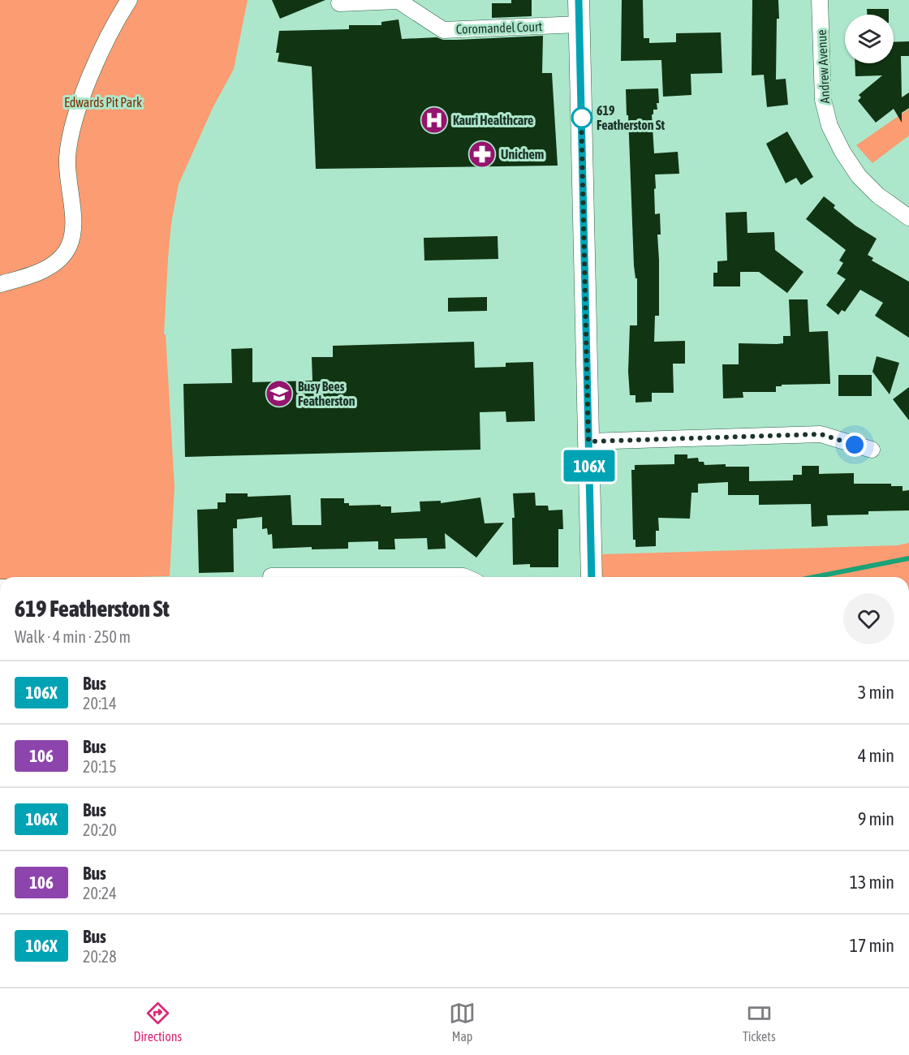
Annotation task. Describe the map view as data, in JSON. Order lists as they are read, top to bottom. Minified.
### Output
{"streets":{"street":["Coromandel Court","Andrew Avenue"]},"parks":["Edwards Pit Park"],"places":{"other":["619 Featherston St"],"hospital":["Kauri Healthcare"],"pharmacy":["Unichem"],"school or university":["Busy Bees Featherston"]},"lines":["bus line 106X"],"page":{"on_map":"106X","heading":["619 Featherston St","Walk · 4 min · 250 m"],"list":[{"mark":"106X","name":"Bus","note":"20:14","value":"3 min"},{"mark":"106","name":"Bus","note":"20:15","value":"4 min"},{"mark":"106X","name":"Bus","note":"20:20","value":"9 min"},{"mark":"106","name":"Bus","note":"20:24","value":"13 min"},{"mark":"106X","name":"Bus","note":"20:28","value":"17 min"}],"tabs":["Directions","Map","Tickets"]}}
